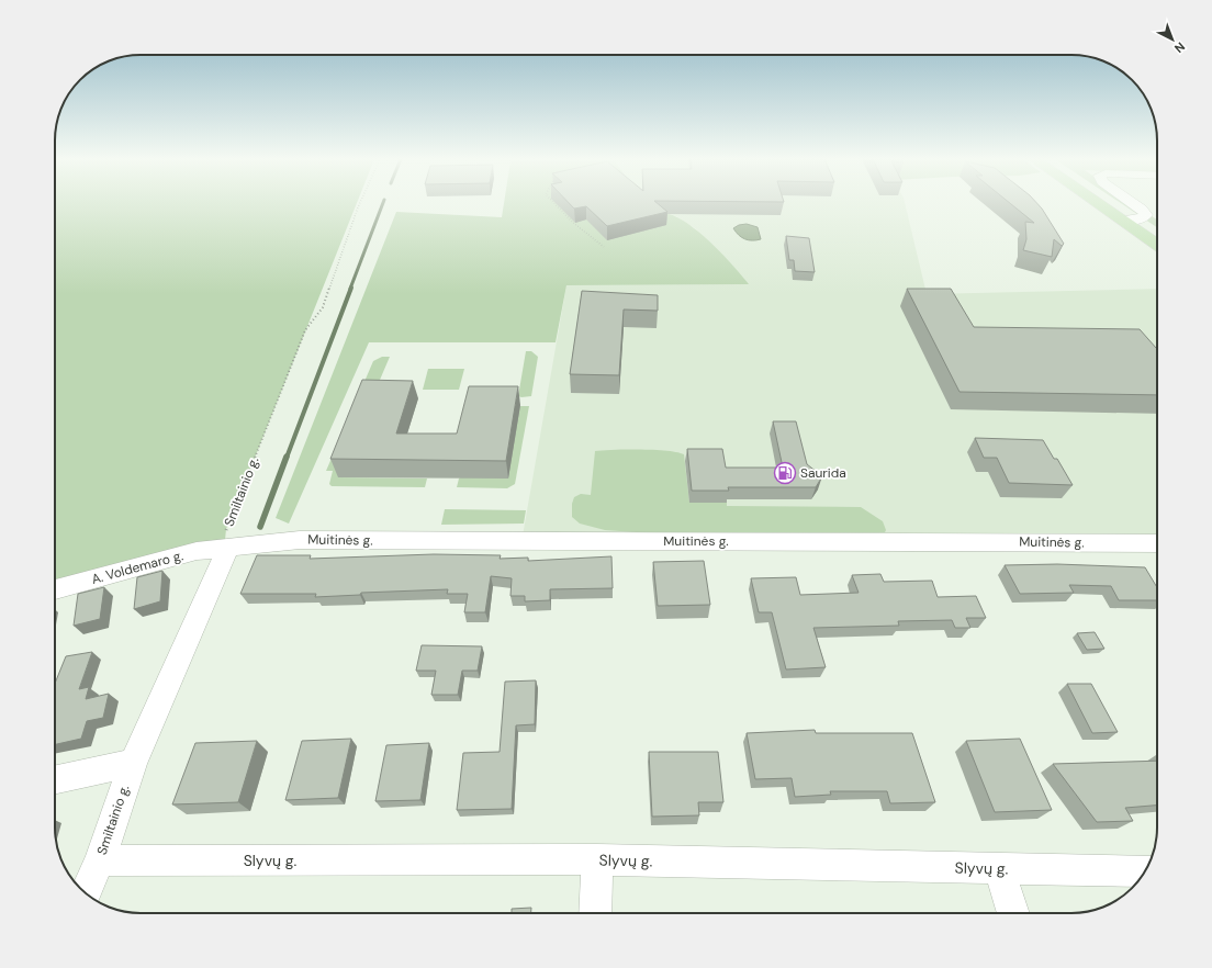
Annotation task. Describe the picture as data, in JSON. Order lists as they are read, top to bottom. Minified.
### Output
{"streets":{"street":["Smiltainio g.","Muitinės g.","A. Voldemaro g.","Slyvų g."]},"crossings":[["Smiltainio g.","Muitinės g."],["Smiltainio g.","A. Voldemaro g."],["Smiltainio g.","Slyvų g."],["Muitinės g.","A. Voldemaro g."]],"places":{"fuel station":["Saurida"]},"north":"bottom right"}
